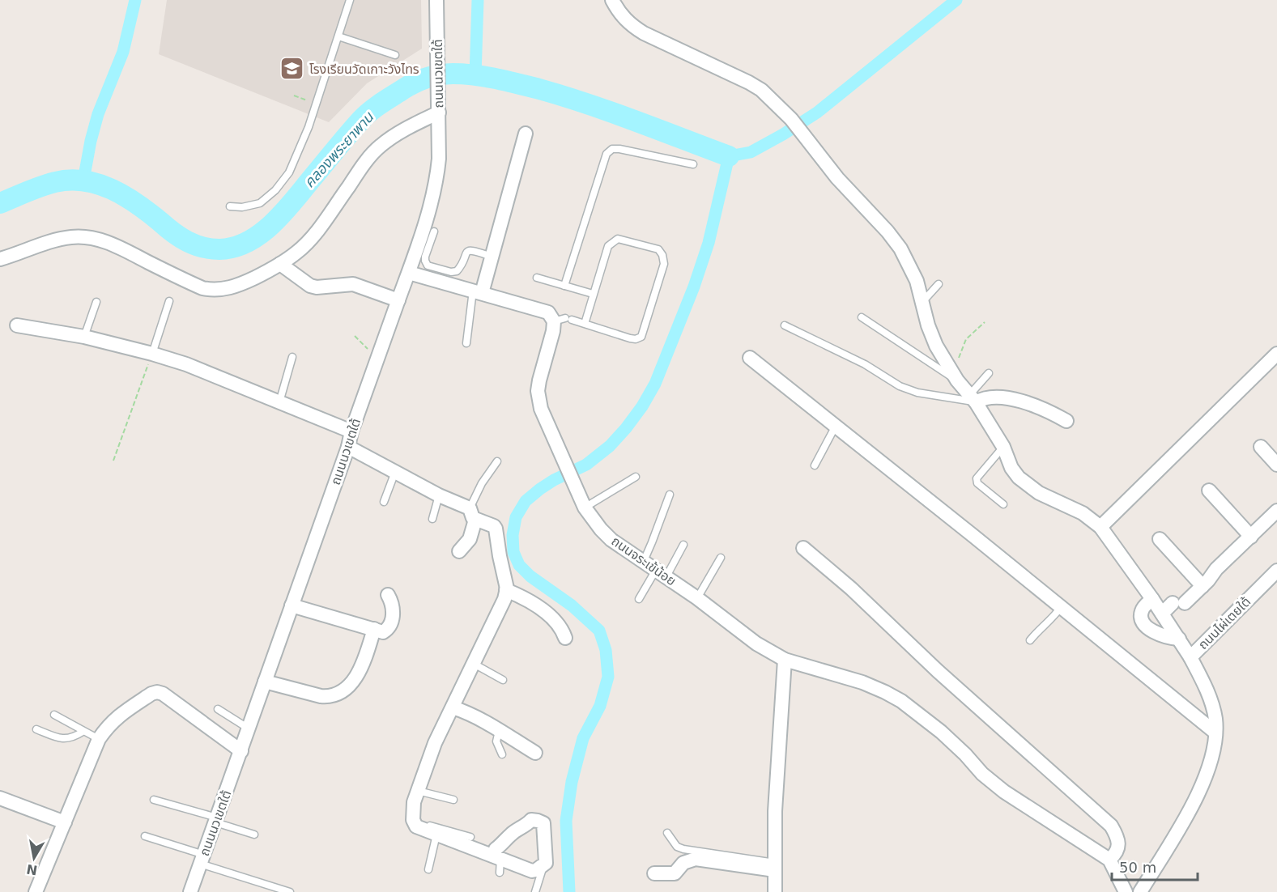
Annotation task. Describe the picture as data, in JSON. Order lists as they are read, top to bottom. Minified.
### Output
{"streets":{"street":["ถนนนวเขตใต้","ถนนจระเข้น้อย","ถนนไผ่เตยใต้"]},"water":["คลองพระยาพาน"],"places":{"school or university":["โรงเรียนวัดเกาะวังไทร"]},"scale_bar":"50 m","north":"bottom"}
